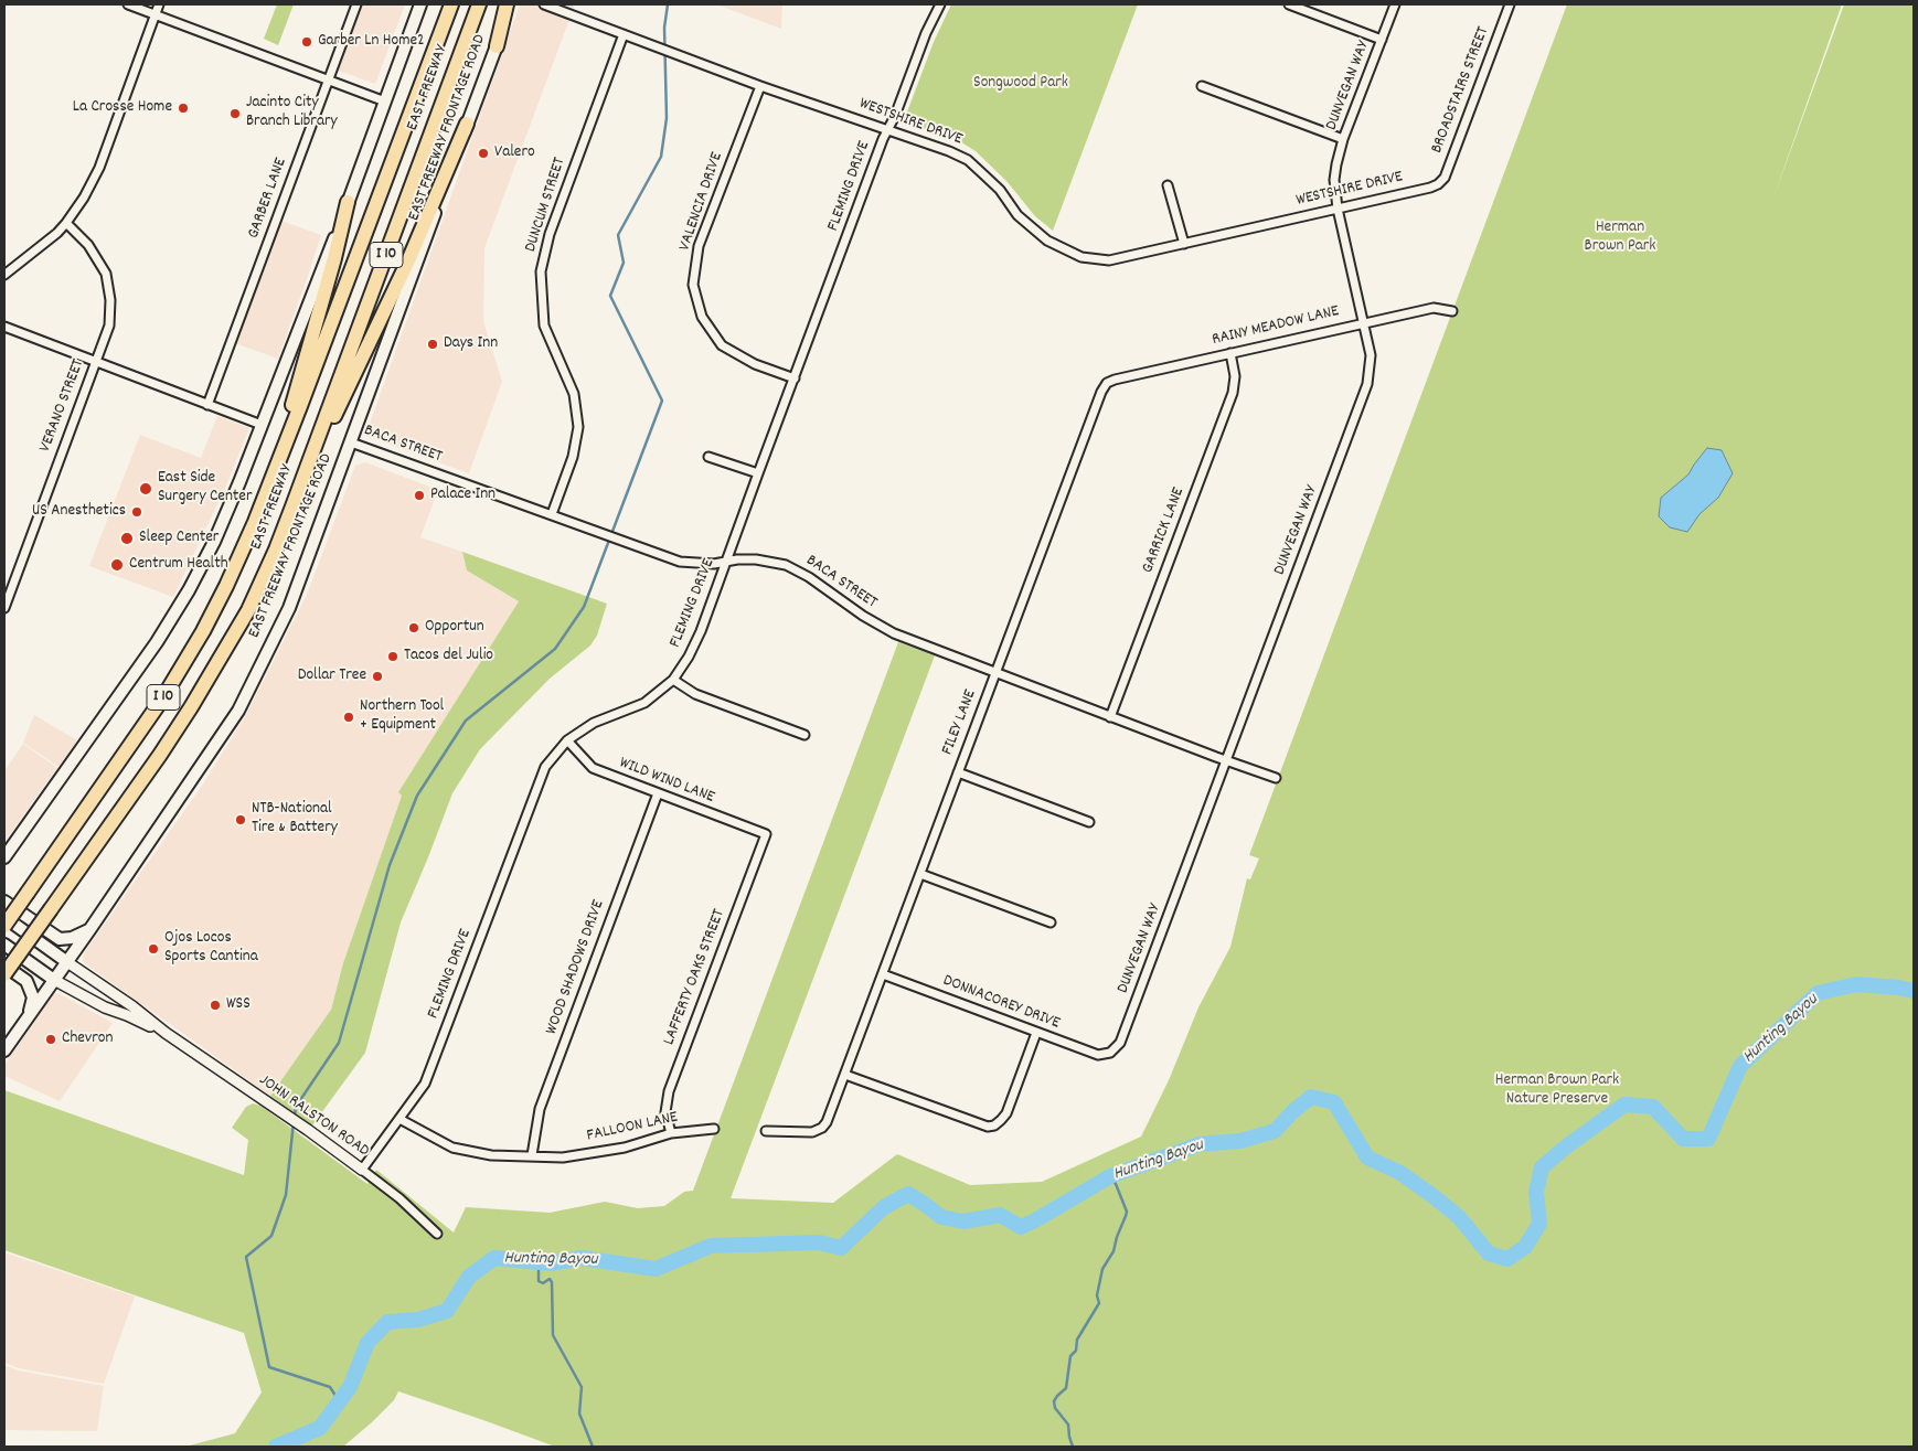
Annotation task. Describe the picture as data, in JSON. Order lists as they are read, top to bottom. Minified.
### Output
{"streets":{"highway":["EAST FREEWAY","I 10"],"main road":["EAST FREEWAY FRONTAGE ROAD","JOHN RALSTON ROAD"],"street":["DUNVEGAN WAY","BROADSTAIRS STREET","WESTSHIRE DRIVE","FLEMING DRIVE","GARBER LANE","VALENCIA DRIVE","DUNCUM STREET","RAINY MEADOW LANE","VERANO STREET","BACA STREET","GARRICK LANE","FILEY LANE","WILD WIND LANE","WOOD SHADOWS DRIVE","LAFFERTY OAKS STREET","DONNACOREY DRIVE","FALLOON LANE"]},"crossings":[["DUNVEGAN WAY","WESTSHIRE DRIVE"],["DUNVEGAN WAY","RAINY MEADOW LANE"],["DUNVEGAN WAY","BACA STREET"],["DUNVEGAN WAY","DONNACOREY DRIVE"],["BROADSTAIRS STREET","WESTSHIRE DRIVE"],["WESTSHIRE DRIVE","FLEMING DRIVE"],["WESTSHIRE DRIVE","VALENCIA DRIVE"],["WESTSHIRE DRIVE","DUNCUM STREET"],["EAST FREEWAY FRONTAGE ROAD","BACA STREET"],["EAST FREEWAY FRONTAGE ROAD","JOHN RALSTON ROAD"],["FLEMING DRIVE","VALENCIA DRIVE"],["FLEMING DRIVE","BACA STREET"],["FLEMING DRIVE","WILD WIND LANE"],["FLEMING DRIVE","JOHN RALSTON ROAD"],["FLEMING DRIVE","FALLOON LANE"],["DUNCUM STREET","BACA STREET"],["RAINY MEADOW LANE","GARRICK LANE"],["RAINY MEADOW LANE","FILEY LANE"],["BACA STREET","GARRICK LANE"],["BACA STREET","FILEY LANE"],["FILEY LANE","DONNACOREY DRIVE"],["WILD WIND LANE","WOOD SHADOWS DRIVE"],["WILD WIND LANE","LAFFERTY OAKS STREET"],["WOOD SHADOWS DRIVE","FALLOON LANE"],["LAFFERTY OAKS STREET","FALLOON LANE"]],"water":["Hunting Bayou"],"parks":["Songwood Park","Herman Brown Park","Herman Brown Park Nature Preserve"],"places":["Garber Ln Home2","La Crosse Home","Jacinto City Branch Library","Valero","Days Inn","East Side Surgery Center","Palace Inn","US Anesthetics","Sleep Center","Centrum Health","Opportun","Tacos del Julio","Dollar Tree","Northern Tool + Equipment","NTB-National Tire & Battery","Ojos Locos Sports Cantina","WSS","Chevron"]}
